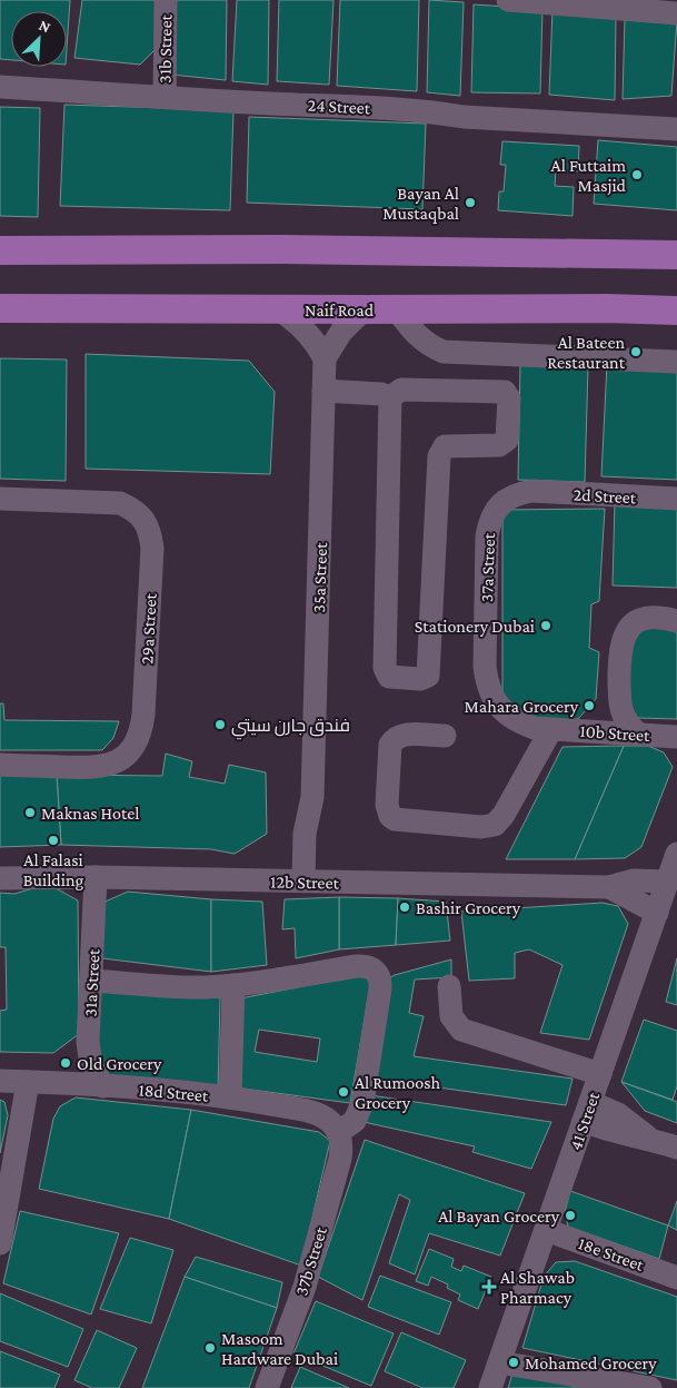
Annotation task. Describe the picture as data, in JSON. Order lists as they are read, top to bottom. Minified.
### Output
{"streets":{"main road":["Naif Road"],"street":["31b Street","24 Street","2d Street","37a Street","35a Street","29a Street","10b Street","12b Street","31a Street","18d Street","41 Street","18e Street","37b Street"]},"crossings":[["31b Street","24 Street"],["2d Street","37a Street"],["37a Street","10b Street"],["35a Street","12b Street"],["12b Street","31a Street"],["12b Street","41 Street"],["31a Street","18d Street"],["18d Street","37b Street"],["41 Street","18e Street"]],"places":{"other":["Al Futtaim Masjid","Bayan Al Mustaqbal","Al Bateen Restaurant","Stationery Dubai","Mahara Grocery","فندق جارن سيتي","Maknas Hotel","Al Falasi Building","Bashir Grocery","Old Grocery","Al Rumoosh Grocery","Al Bayan Grocery","Masoom Hardware Dubai","Mohamed Grocery"],"health":["Al Shawab Pharmacy"]},"north":"top right"}
